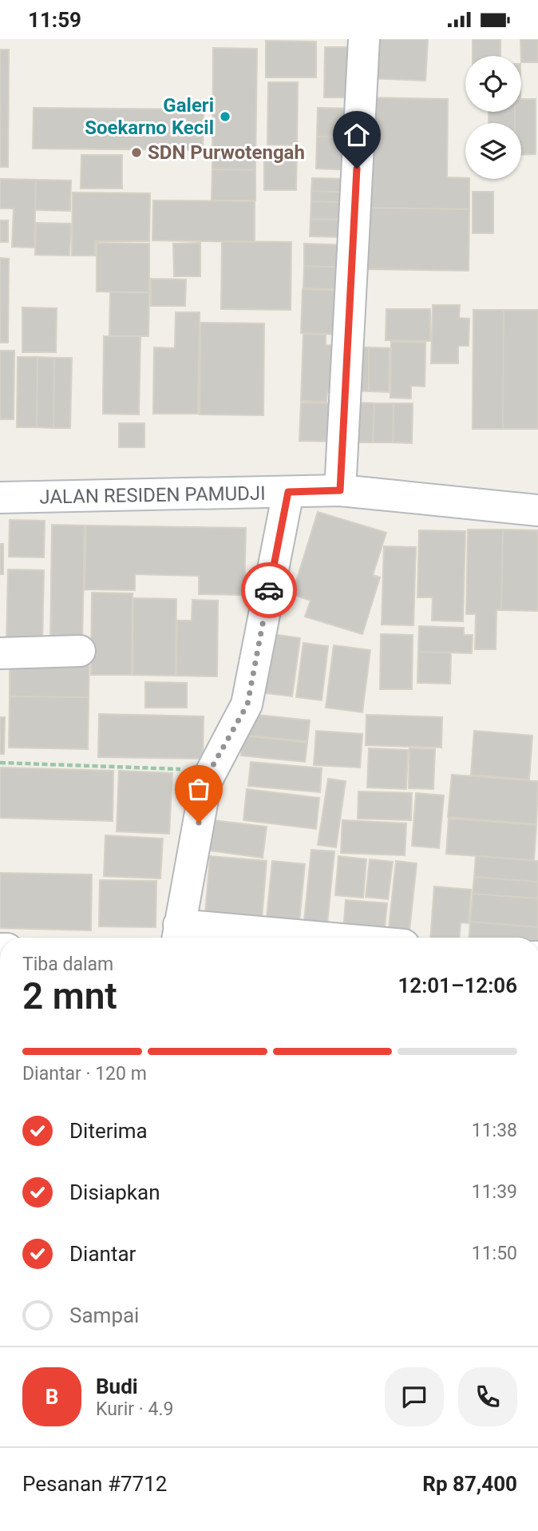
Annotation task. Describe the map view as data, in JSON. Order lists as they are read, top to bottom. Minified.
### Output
{"streets":{"street":["JALAN RESIDEN PAMUDJI"]},"places":["Galeri Soekarno Kecil","SDN Purwotengah"],"page":{"status":"11:59","heading":["2 mnt","Tiba dalam","12:01–12:06"],"panel":["Budi","Kurir · 4.9","Pesanan #7712","Rp 87,400"],"bar":"Diantar · 120 m","list":[["Diterima","11:38"],["Disiapkan","11:39"],["Diantar","11:50"],"Sampai"],"round":"B"}}
